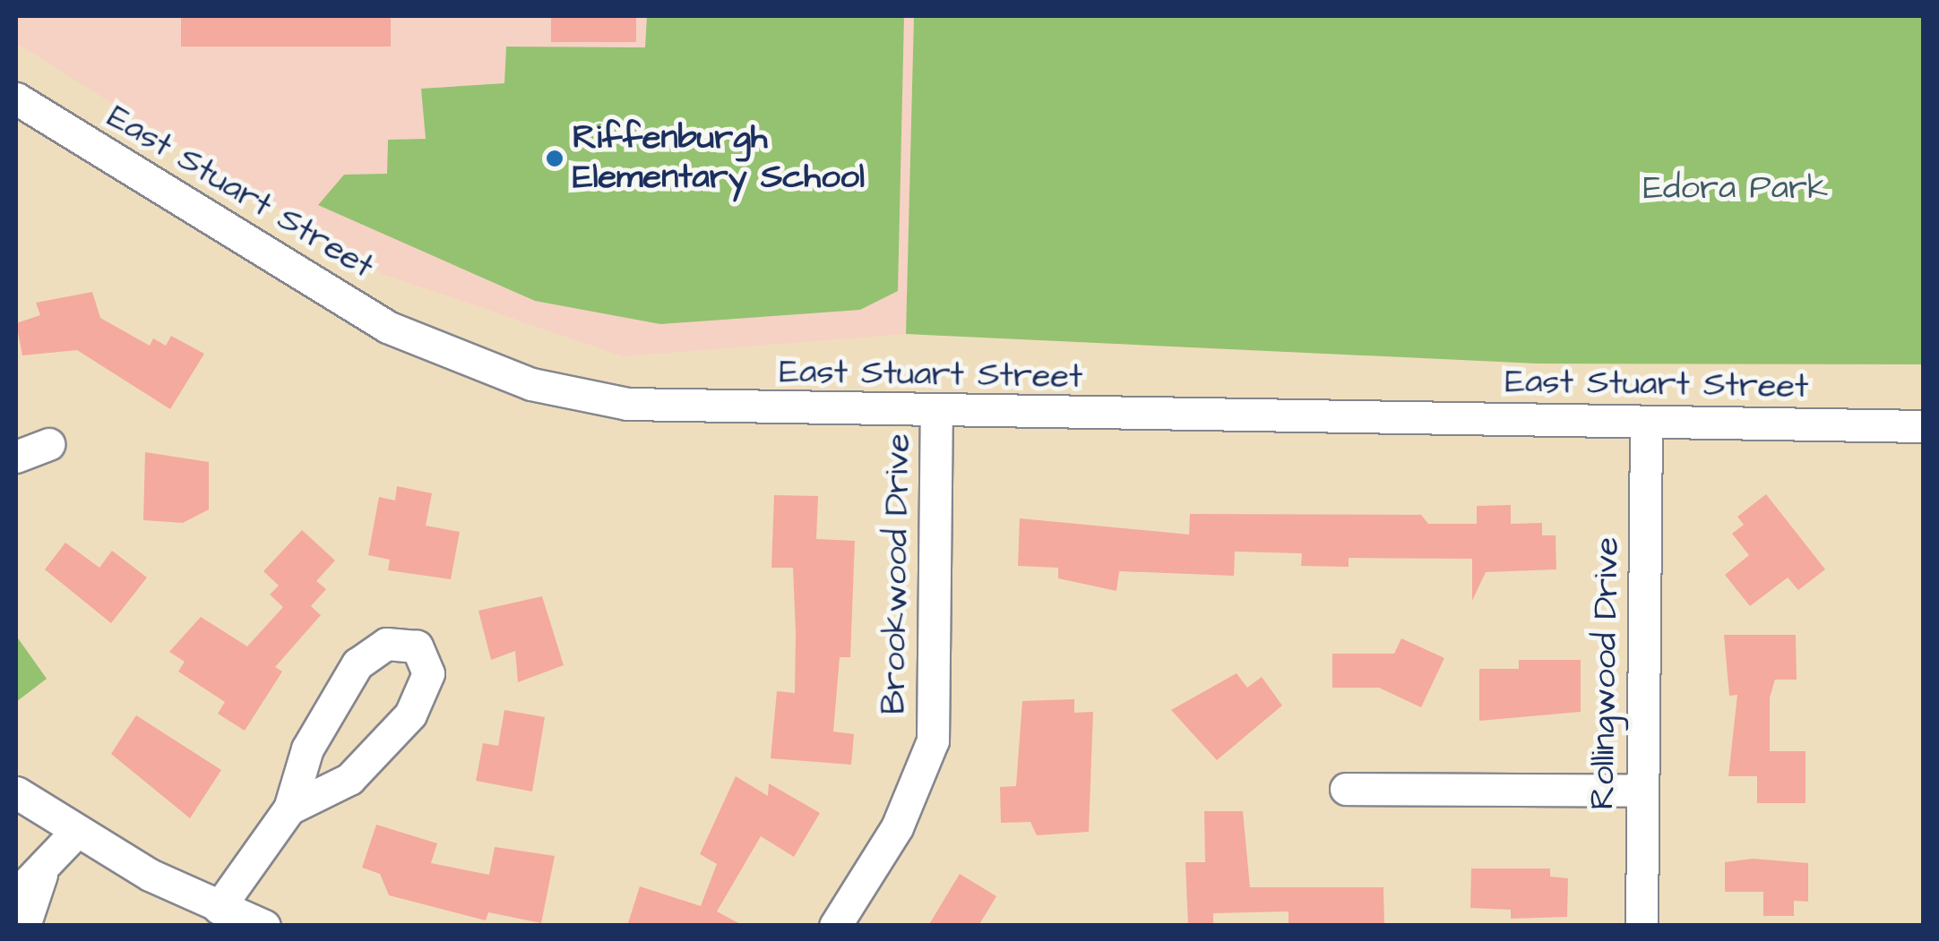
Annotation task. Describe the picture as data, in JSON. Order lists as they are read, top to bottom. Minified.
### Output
{"streets":{"street":["East Stuart Street","Brookwood Drive","Rollingwood Drive"]},"crossings":[["East Stuart Street","Brookwood Drive"],["East Stuart Street","Rollingwood Drive"]],"parks":["Edora Park"],"places":["Riffenburgh Elementary School"]}
